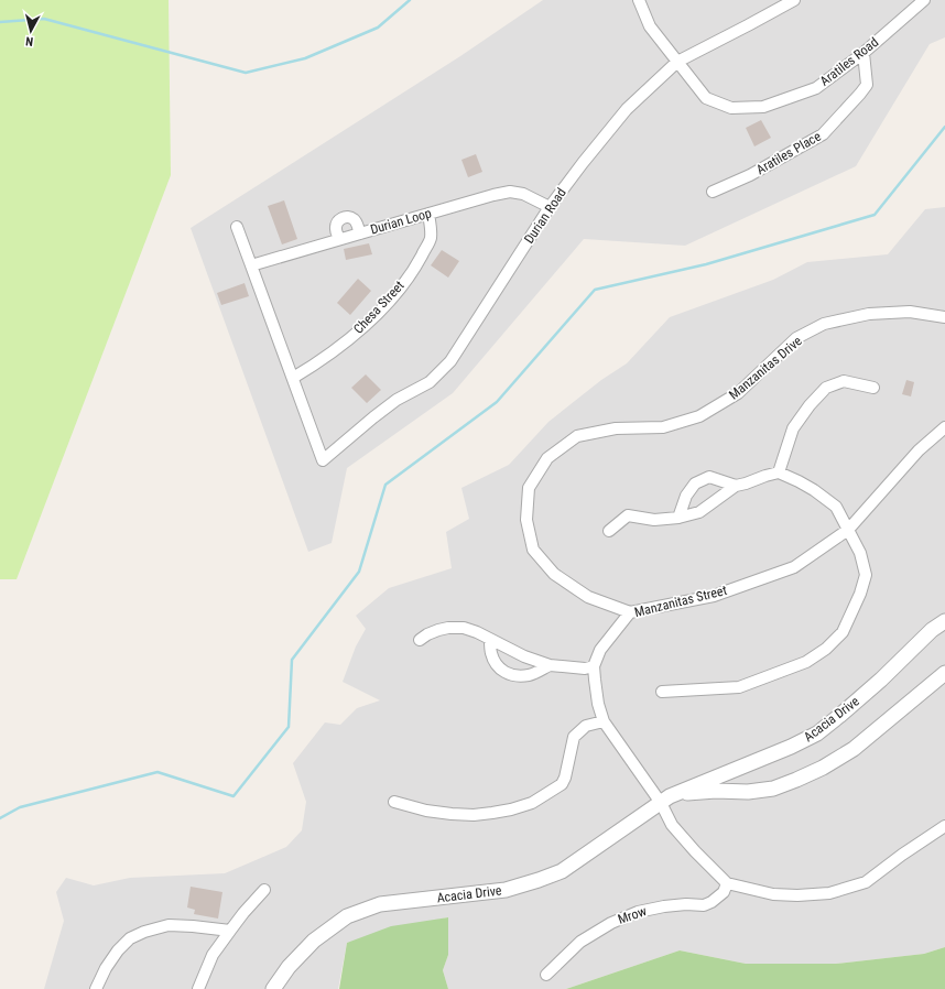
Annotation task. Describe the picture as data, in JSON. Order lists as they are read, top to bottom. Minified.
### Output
{"streets":{"street":["Aratiles Road","Aratiles Place","Durian Road","Durian Loop","Chesa Street","Manzanitas Drive","Manzanitas Street","Acacia Drive","Mrow"]},"crossings":[["Aratiles Road","Aratiles Place"],["Aratiles Road","Durian Road"],["Durian Road","Durian Loop"],["Durian Road","Chesa Street"],["Durian Loop","Chesa Street"],["Manzanitas Drive","Manzanitas Street"],["Manzanitas Street","Acacia Drive"],["Manzanitas Street","Mrow"]],"north":"bottom"}
